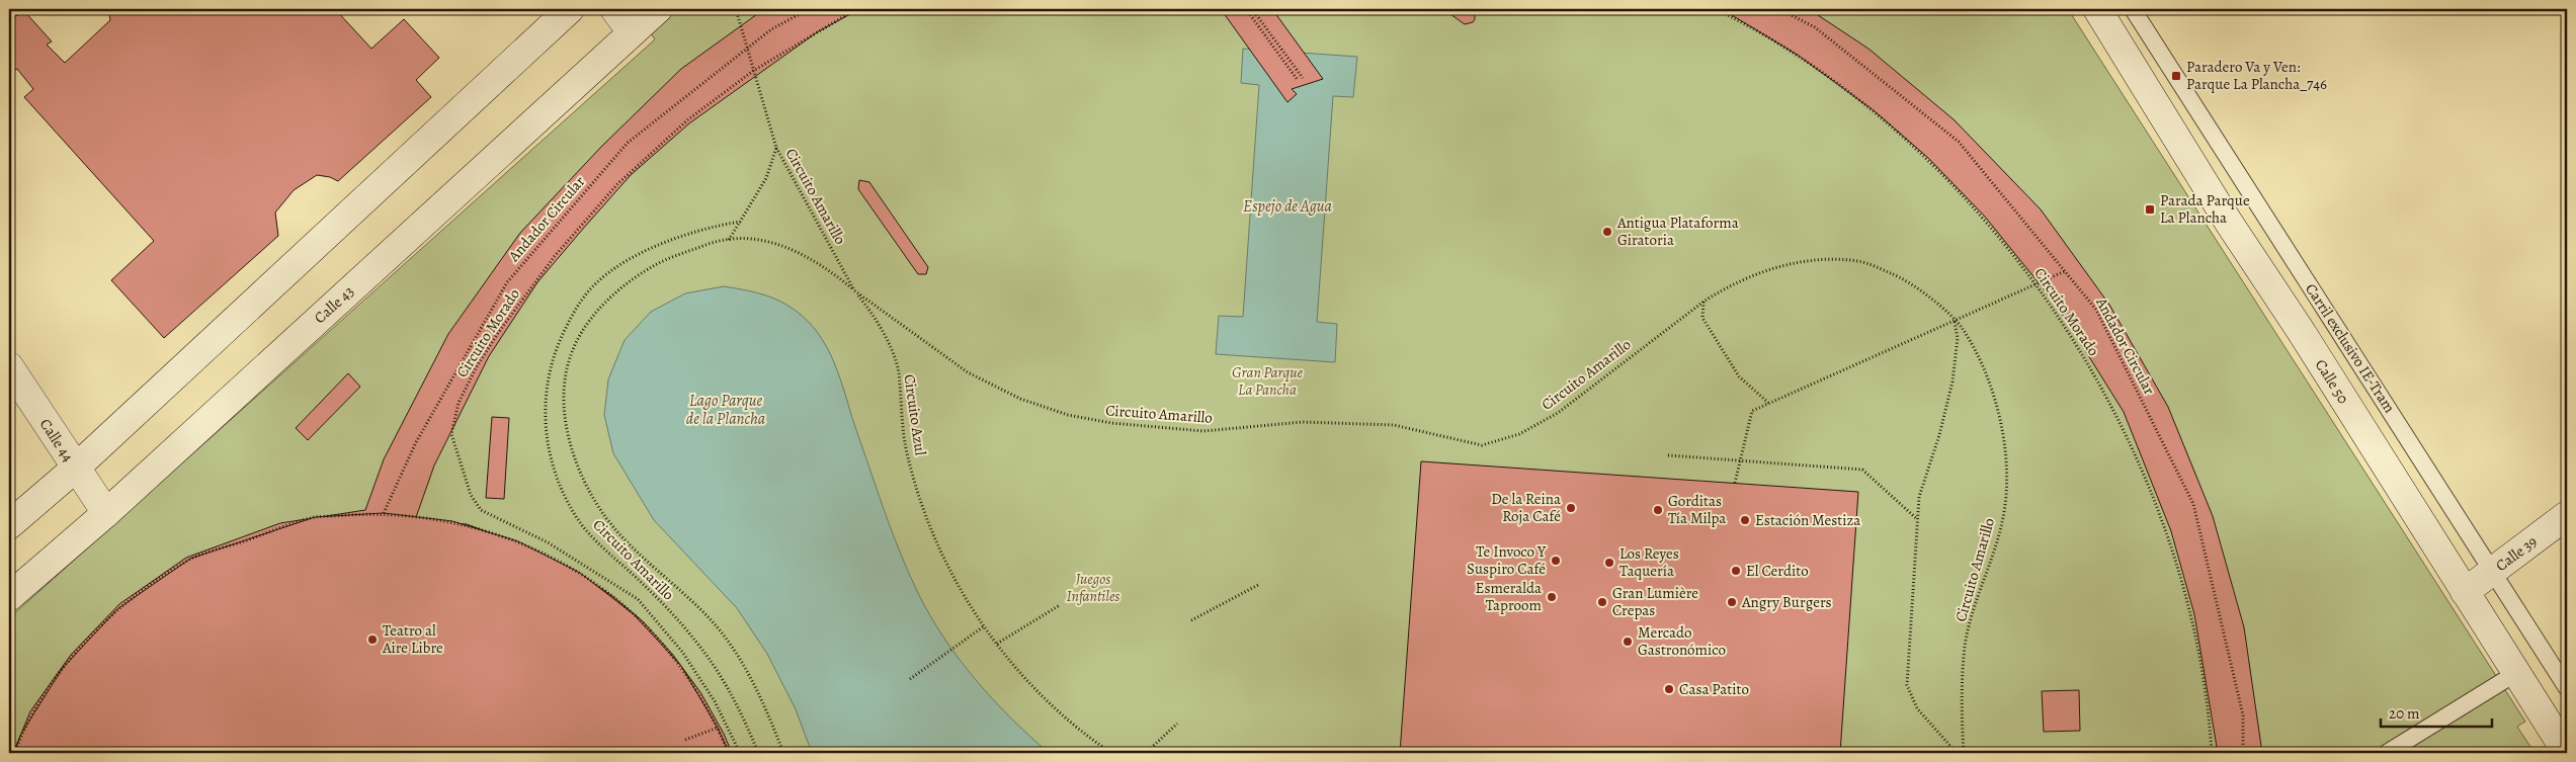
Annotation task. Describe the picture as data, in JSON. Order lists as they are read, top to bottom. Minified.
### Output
{"streets":{"main road":["Calle 43","Calle 50","Calle 44","Calle 39"],"lane":["Carril exclusivo IE-Tram"],"path":["Circuito Amarillo","Andador Circular","Circuito Morado","Circuito Azul"]},"crossings":[["Circuito Amarillo","Andador Circular"],["Circuito Amarillo","Circuito Morado"],["Circuito Amarillo","Circuito Azul"],["Calle 43","Calle 44"],["Carril exclusivo IE-Tram","Calle 39"],["Calle 50","Calle 39"]],"water":["Espejo de Agua","Lago Parque de la Plancha"],"parks":["Gran Parque La Pancha","Juegos Infantiles"],"places":{"transit":["Paradero Va y Ven: Parque La Plancha_746","Parada Parque La Plancha"],"other":["Antigua Plataforma Giratoria","De la Reina Roja Café","Gorditas Tía Milpa","Estación Mestiza","Te Invoco Y Suspiro Café","Los Reyes Taquería","El Cerdito","Esmeralda Taproom","Gran Lumière Crepas","Angry Burgers","Teatro al Aire Libre","Mercado Gastronómico","Casa Patito"]},"scale_bar":"20 m"}
